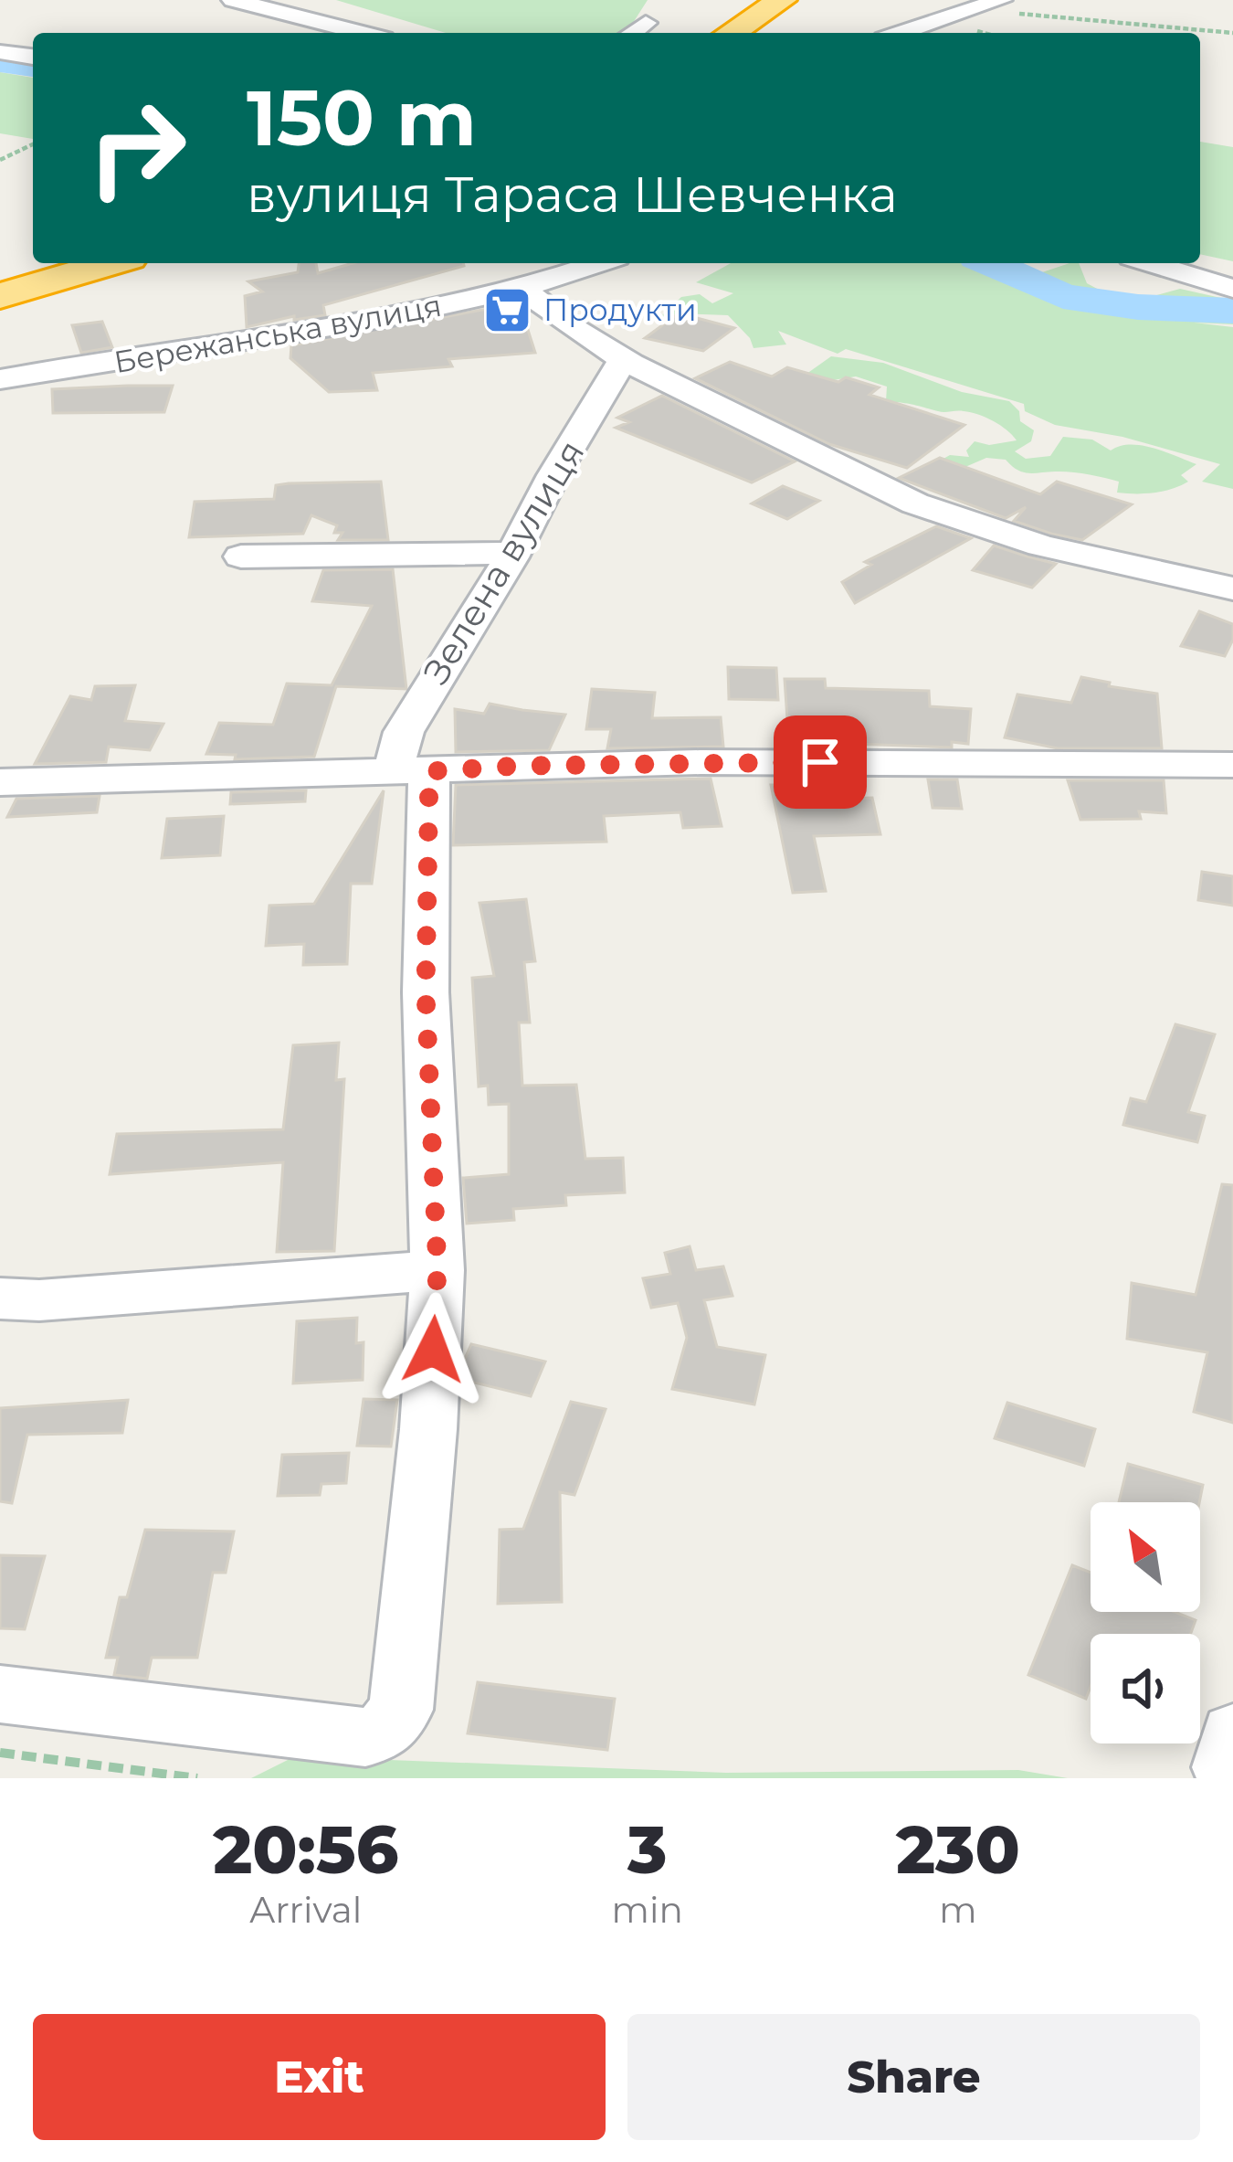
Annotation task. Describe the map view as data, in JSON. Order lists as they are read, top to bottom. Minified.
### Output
{"streets":{"street":["Бережанська вулиця","Зелена вулиця"]},"places":{"supermarket":["Продукти"]},"north":"top left","page":{"turn":["150 m","вулиця Тараса Шевченка"],"eta":["20:56","Arrival","3","min","230","m"],"buttons":["Exit","Share"]}}
